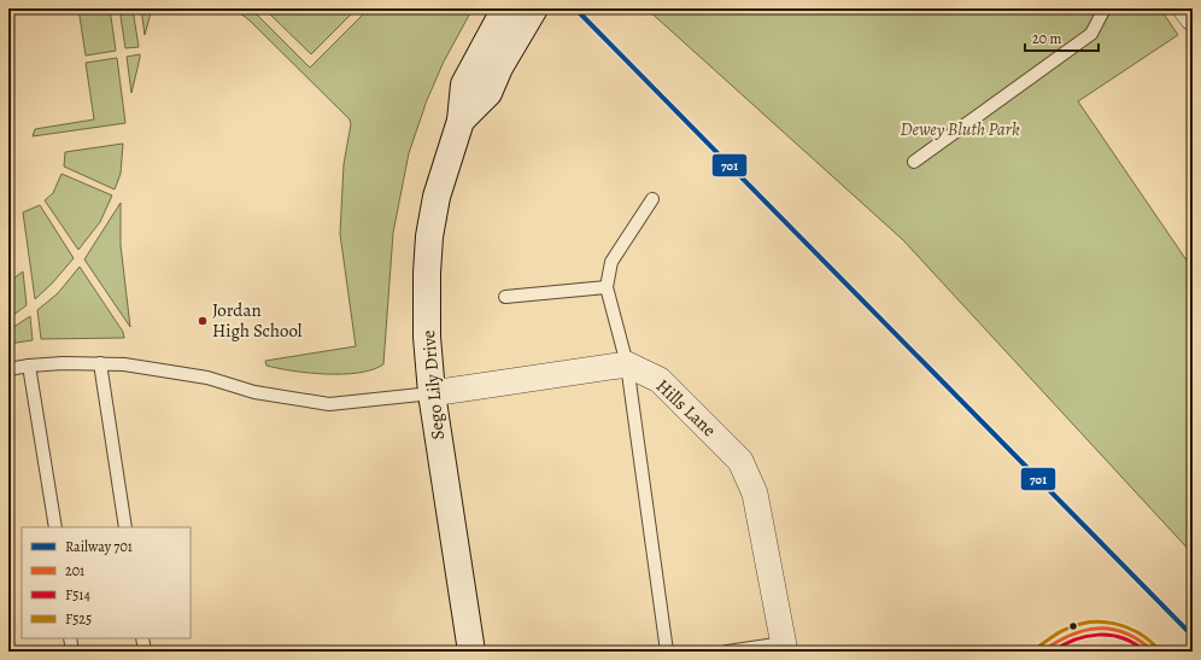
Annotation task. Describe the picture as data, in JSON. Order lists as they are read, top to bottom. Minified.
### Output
{"streets":{"main road":["Sego Lily Drive"],"street":["Hills Lane"]},"parks":["Dewey Bluth Park"],"places":["Jordan High School"],"lines":["rail line 701","transit line F525","transit line 201","transit line F514"],"legend":["Railway 701","201","F514","F525"],"scale_bar":"20 m"}
